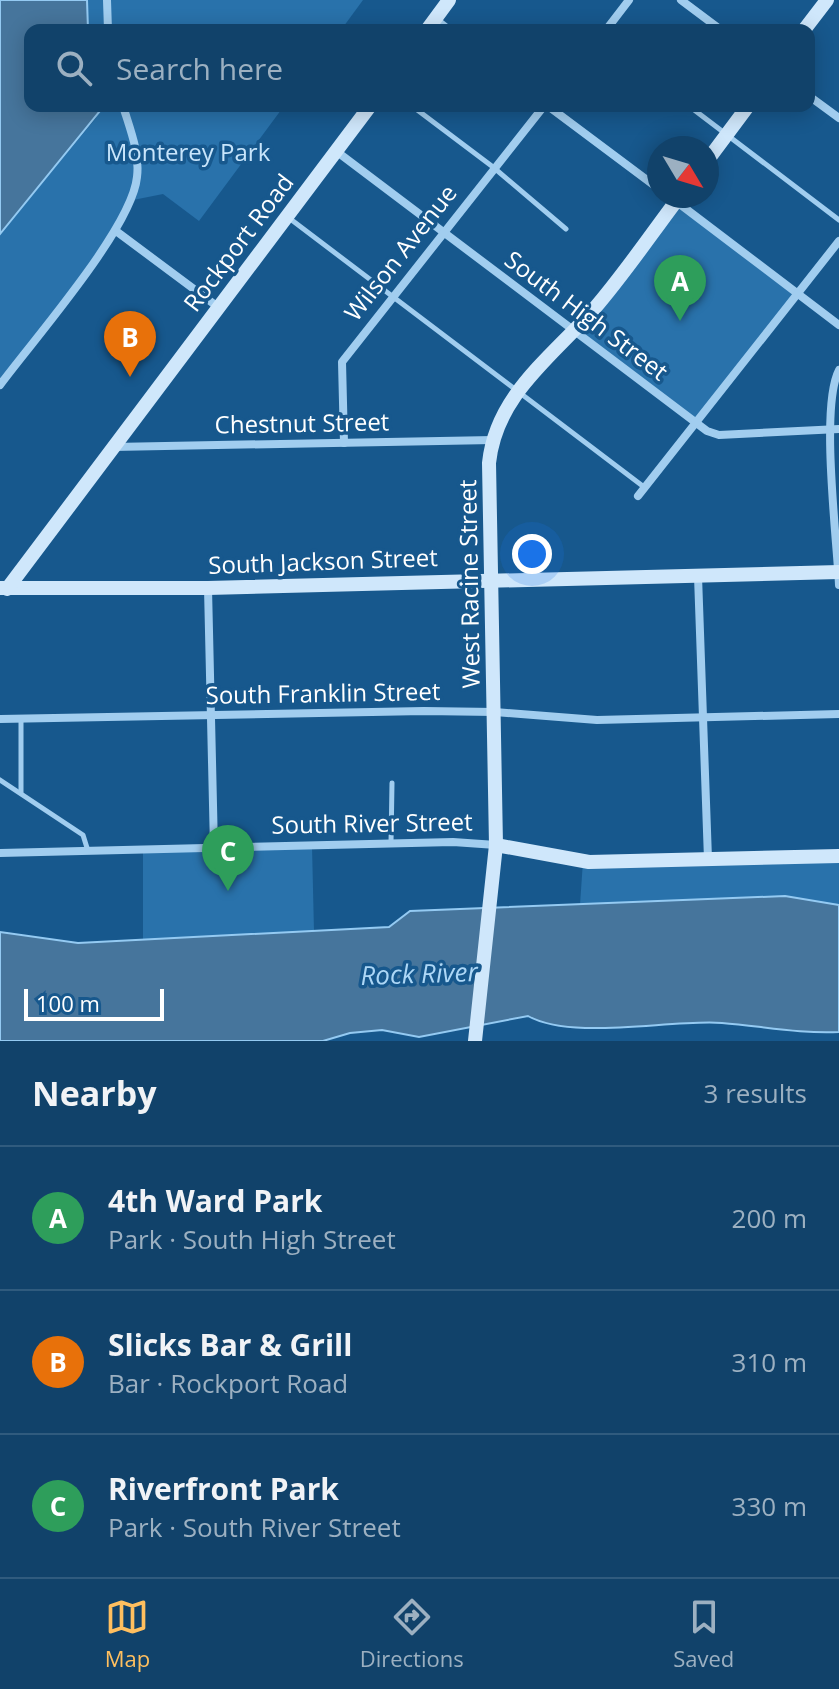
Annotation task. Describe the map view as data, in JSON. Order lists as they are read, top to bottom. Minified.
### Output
{"streets":{"street":["Rockport Road","Wilson Avenue","South High Street","Chestnut Street","South Jackson Street","West Racine Street","South Franklin Street","South River Street"]},"crossings":[["Rockport Road","South High Street"],["Rockport Road","Chestnut Street"],["Rockport Road","South Jackson Street"],["Wilson Avenue","South High Street"],["Wilson Avenue","Chestnut Street"],["South High Street","West Racine Street"],["Chestnut Street","West Racine Street"],["South Jackson Street","West Racine Street"],["West Racine Street","South Franklin Street"],["West Racine Street","South River Street"]],"water":["Rock River"],"parks":["Monterey Park"],"scale_bar":"100 m","north":"bottom right","page":{"search":"Search here","pins":["A","B","C"],"scale":"100 m","heading":["Nearby","3 results"],"list":[{"mark":"A","name":"4th Ward Park","note":"Park · South High Street","value":"200 m"},{"mark":"B","name":"Slicks Bar & Grill","note":"Bar · Rockport Road","value":"310 m"},{"mark":"C","name":"Riverfront Park","note":"Park · South River Street","value":"330 m"}],"nav":["Map","Directions","Saved"]}}
